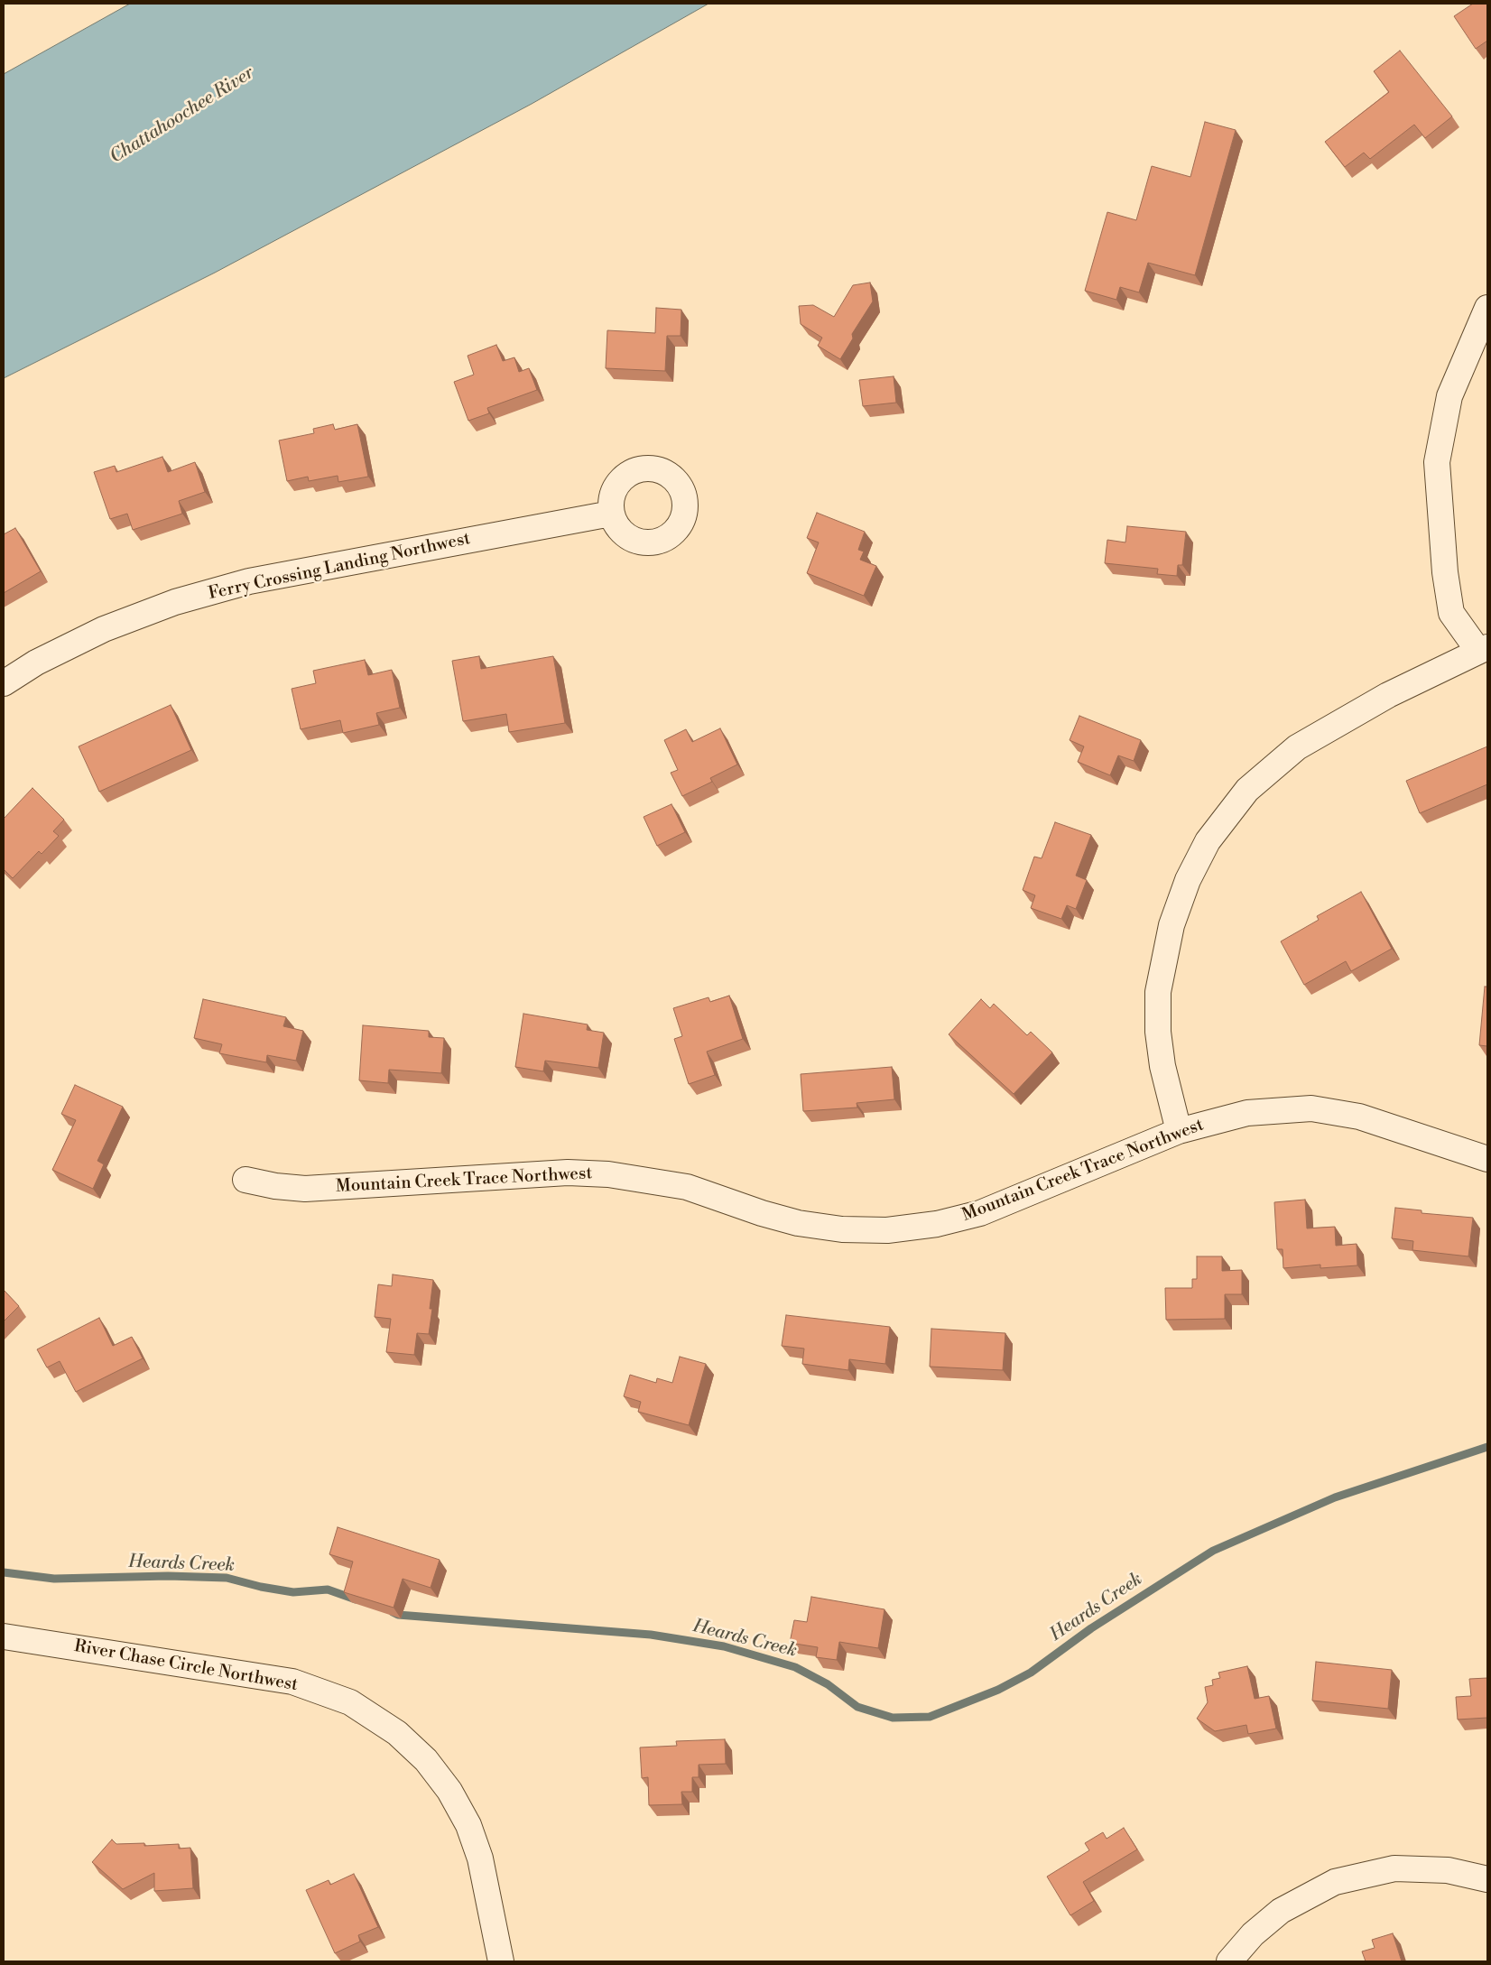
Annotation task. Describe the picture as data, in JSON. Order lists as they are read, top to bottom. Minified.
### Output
{"streets":{"street":["Ferry Crossing Landing Northwest","Mountain Creek Trace Northwest","River Chase Circle Northwest"]},"water":["Chattahoochee River","Heards Creek"]}
